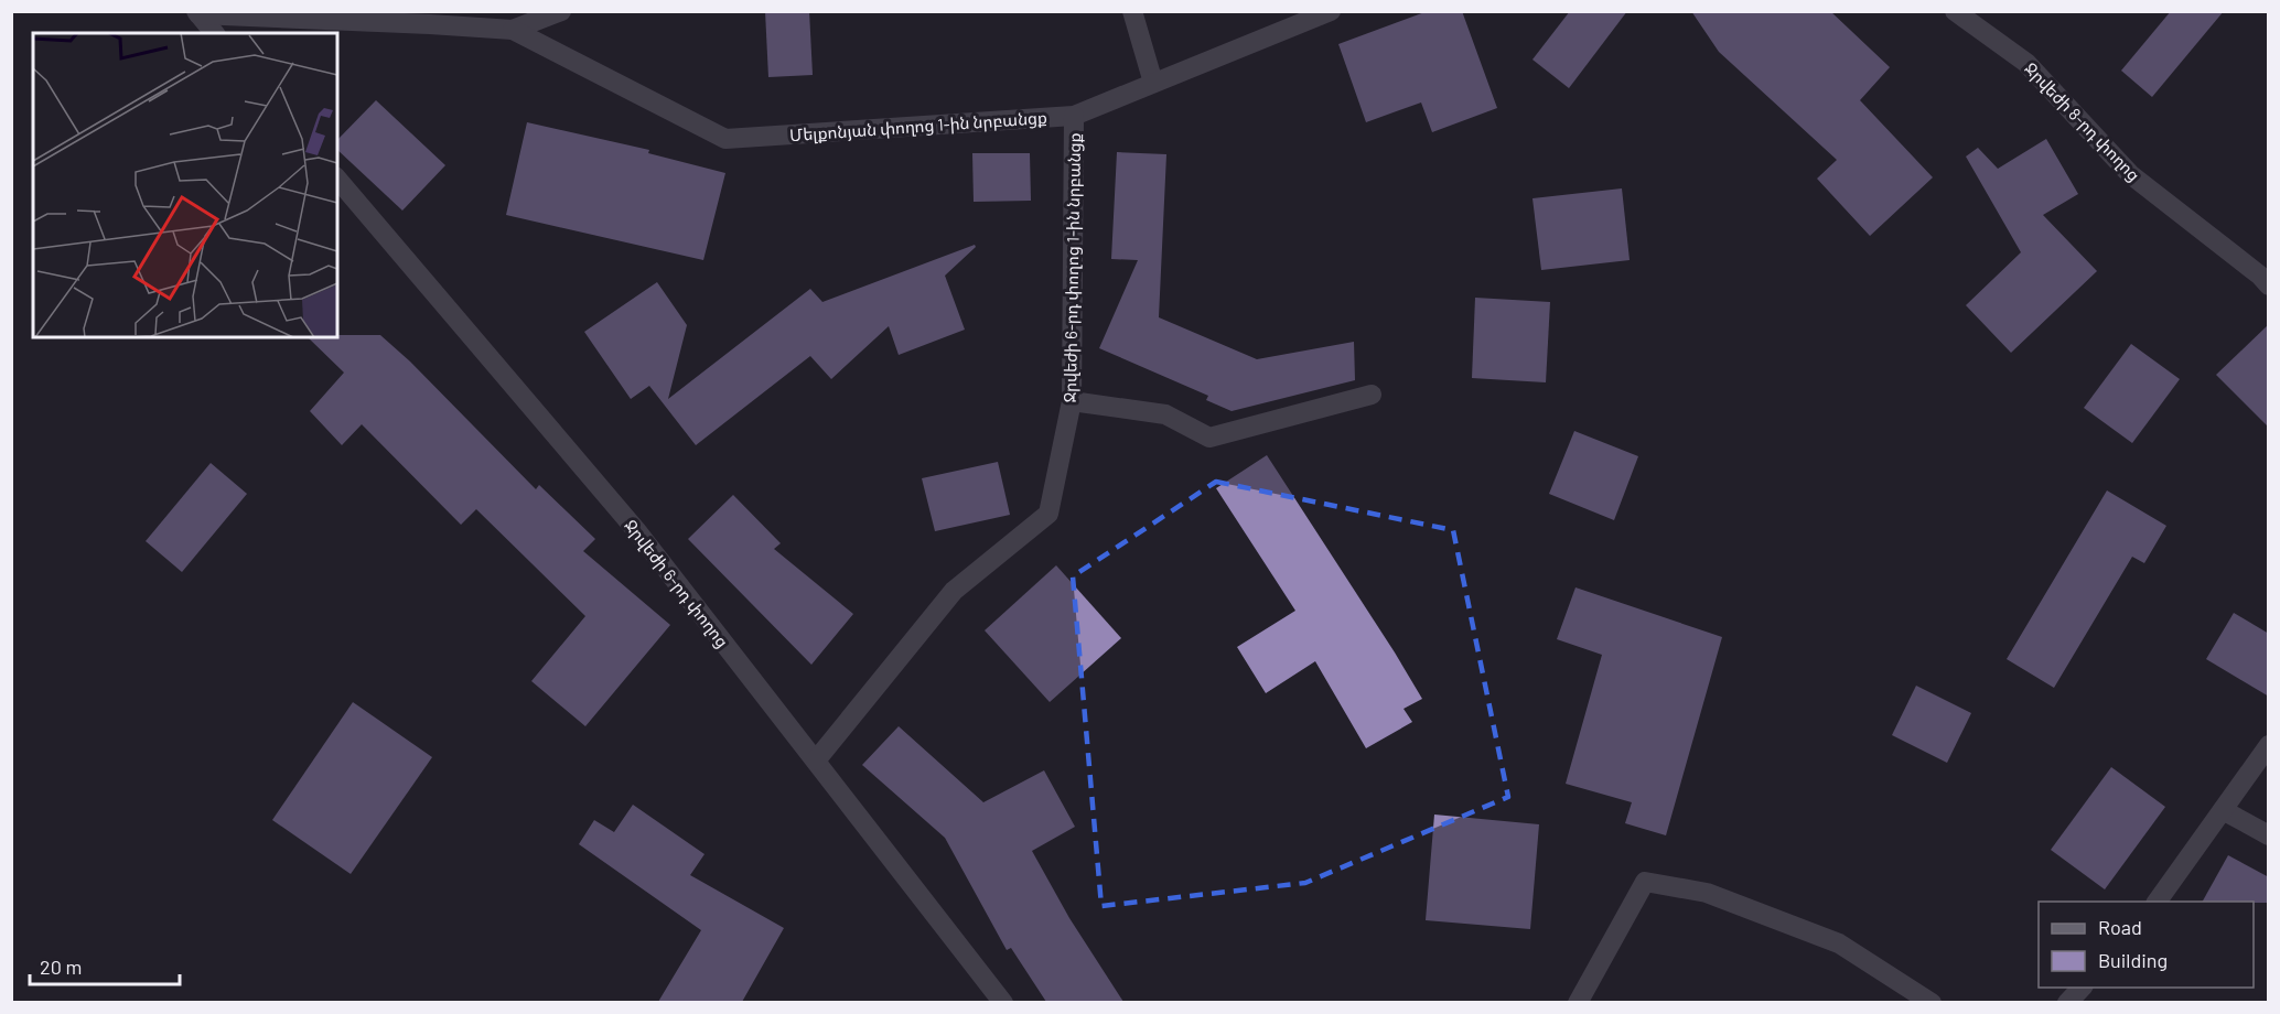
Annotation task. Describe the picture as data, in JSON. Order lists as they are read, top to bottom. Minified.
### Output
{"streets":{"street":["Ջրվեժի 8-րդ փողոց","Մելքոնյան փողոց 1-ին նրբանցք","Ջրվեժի 6-րդ փողոց 1-ին նրբանցք","Ջրվեժի 6-րդ փողոց"]},"crossings":[["Մելքոնյան փողոց 1-ին նրբանցք","Ջրվեժի 6-րդ փողոց 1-ին նրբանցք"],["Ջրվեժի 6-րդ փողոց 1-ին նրբանցք","Ջրվեժի 6-րդ փողոց"]],"legend":["Road","Building"],"scale_bar":"20 m"}
